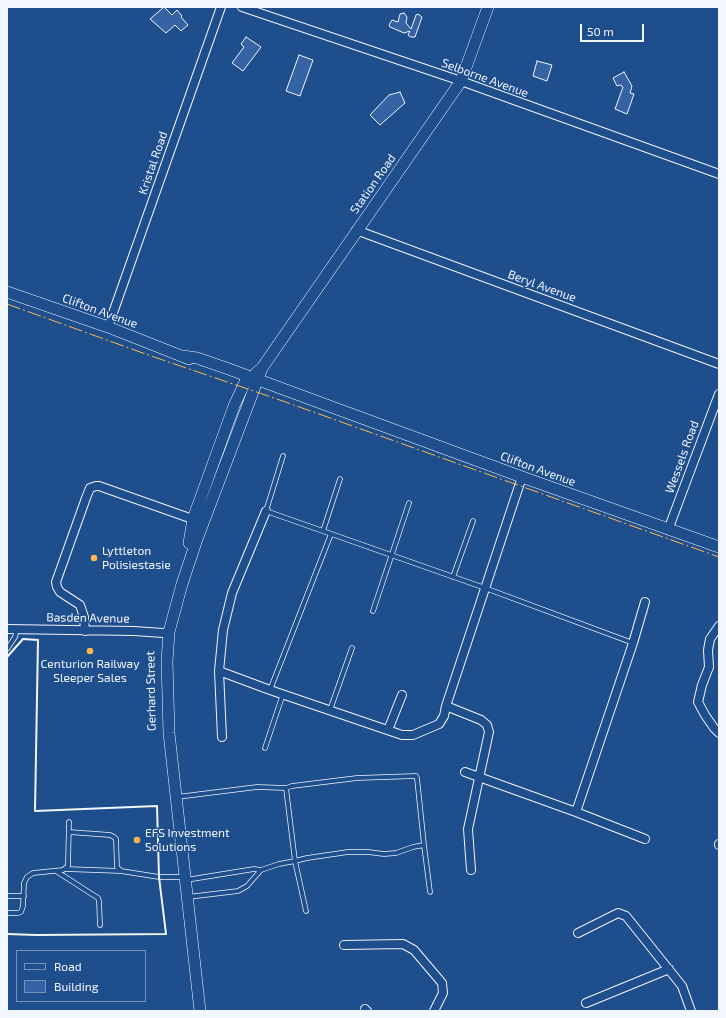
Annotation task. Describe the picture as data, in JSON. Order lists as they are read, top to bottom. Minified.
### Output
{"streets":{"street":["Selborne Avenue","Kristal Road","Station Road","Beryl Avenue","Clifton Avenue","Wessels Road","Basden Avenue","Gerhard Street"]},"crossings":[["Selborne Avenue","Station Road"],["Kristal Road","Clifton Avenue"],["Station Road","Beryl Avenue"],["Station Road","Clifton Avenue"],["Station Road","Gerhard Street"],["Clifton Avenue","Wessels Road"],["Clifton Avenue","Gerhard Street"],["Basden Avenue","Gerhard Street"]],"places":["Lyttleton Polisiestasie","Centurion Railway Sleeper Sales","EFS Investment Solutions"],"legend":["Road","Building"],"scale_bar":"50 m"}
